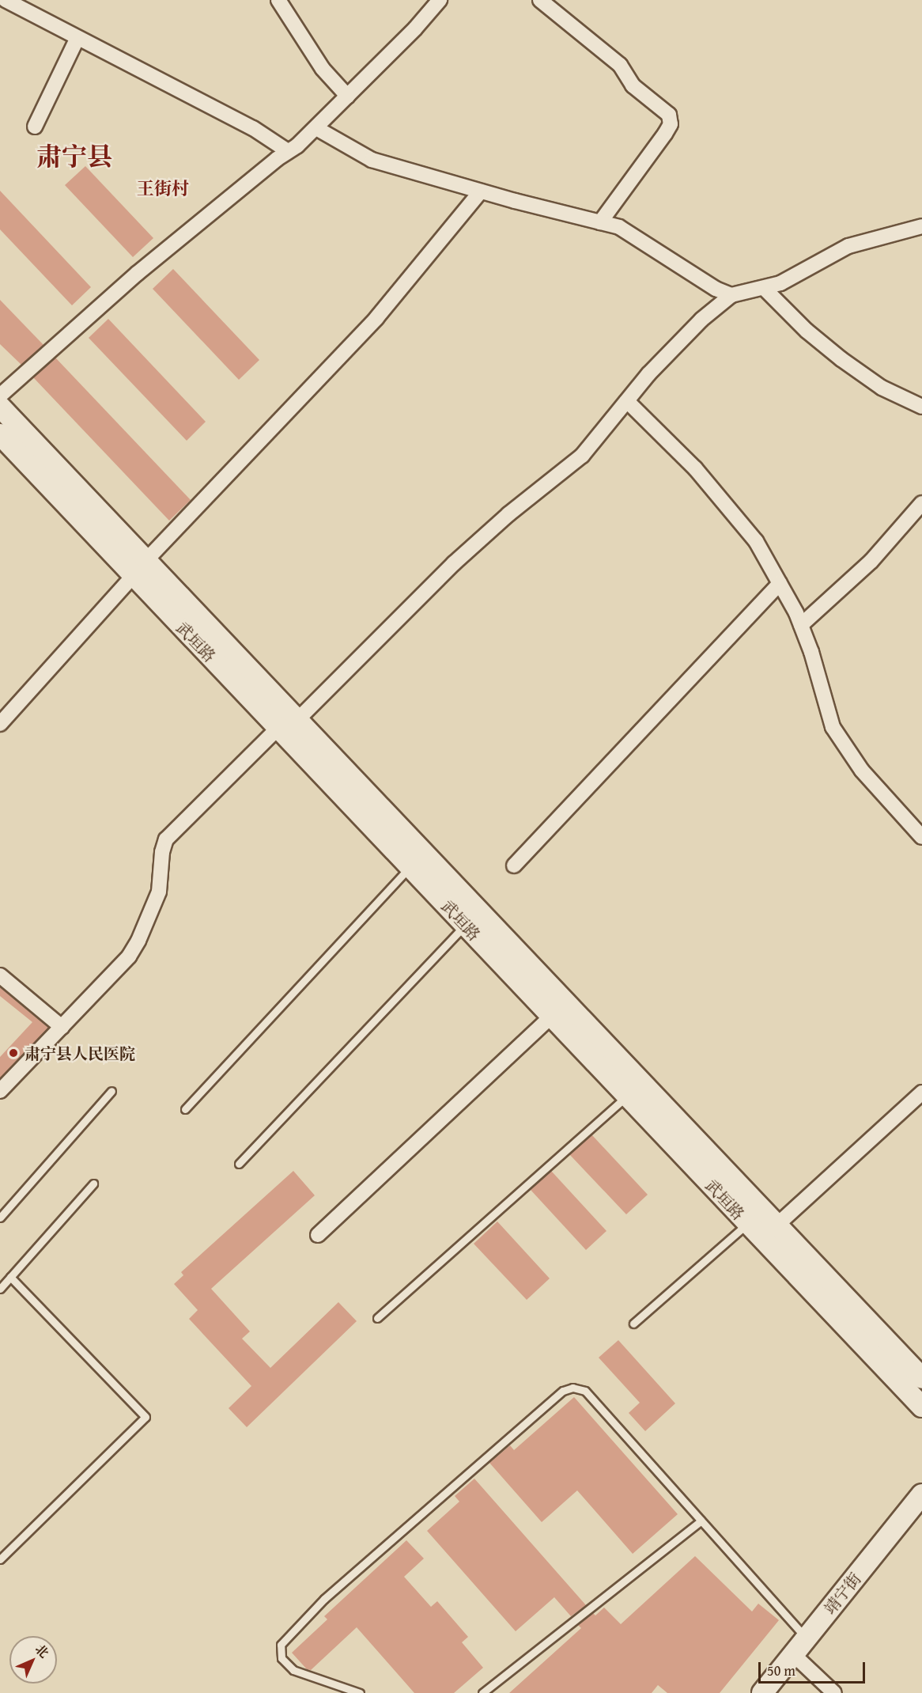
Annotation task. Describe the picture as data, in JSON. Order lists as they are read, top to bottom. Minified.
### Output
{"streets":{"main road":["武垣路","靖宁街"]},"districts":["肃宁县","王街村"],"places":["肃宁县人民医院"],"scale_bar":"50 m","north":"top right"}
